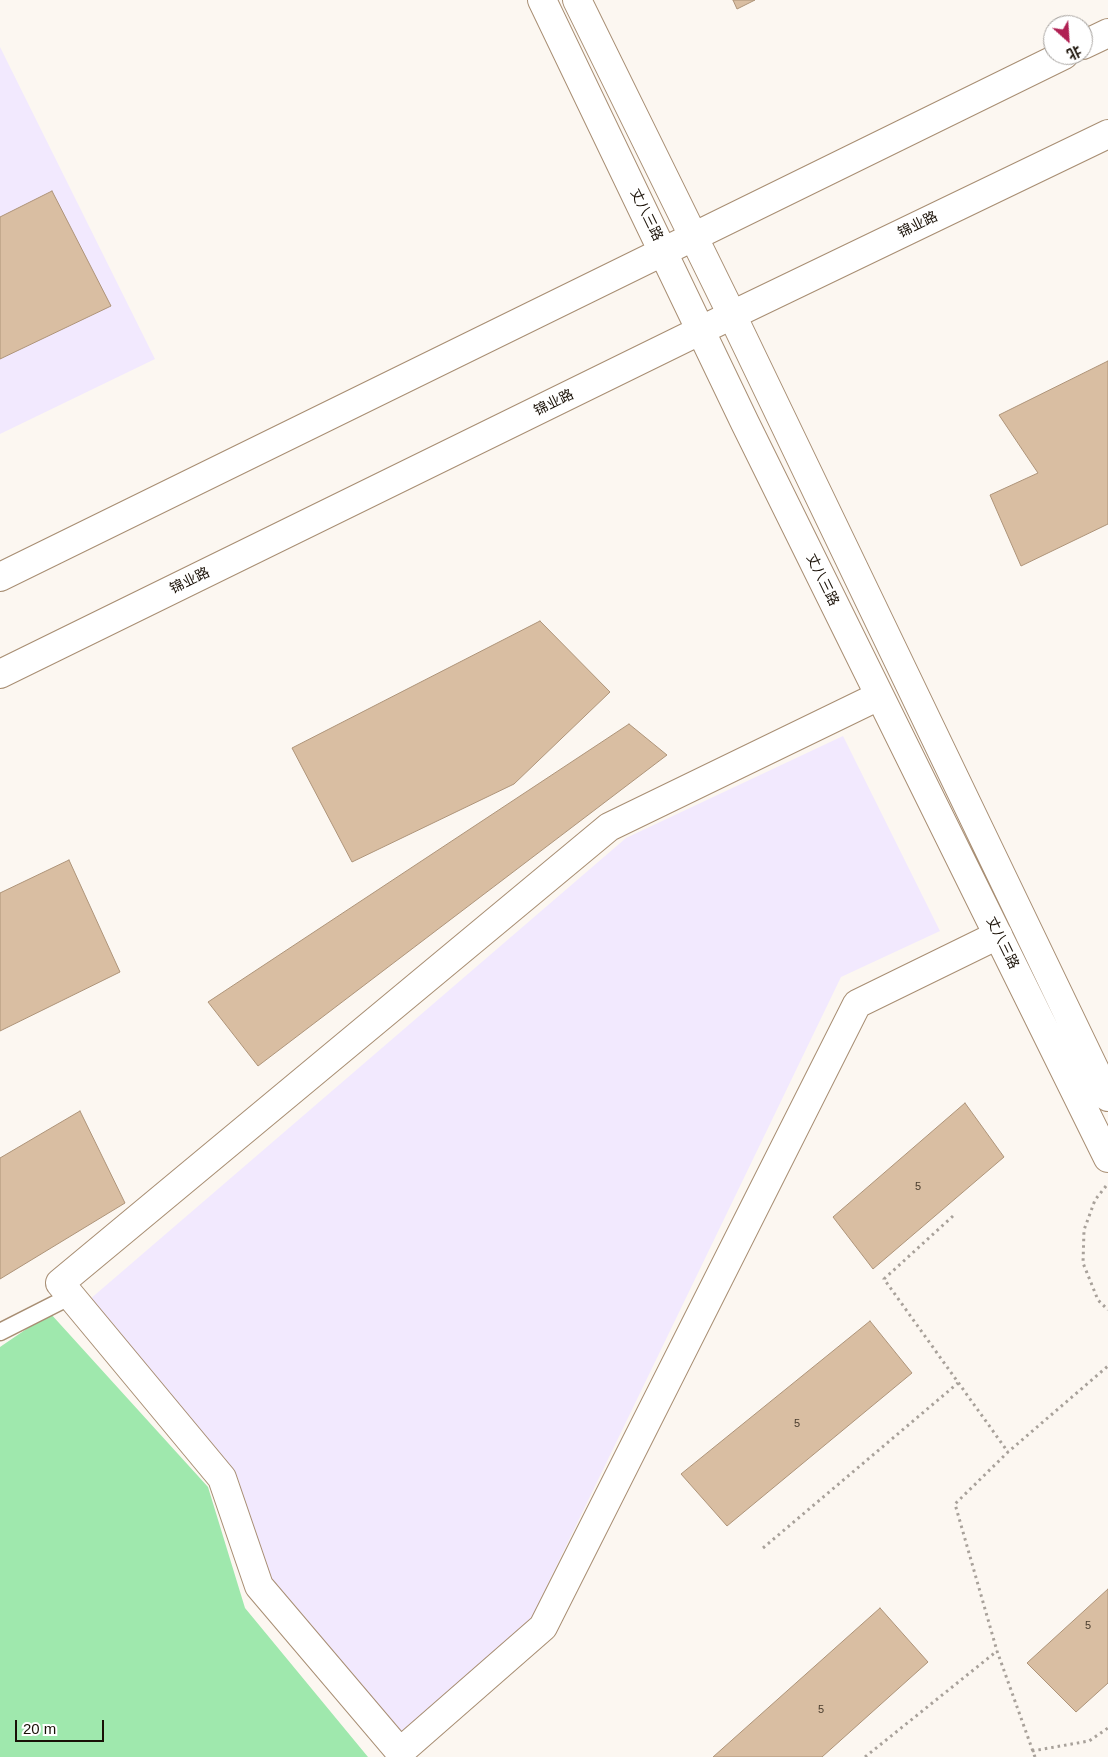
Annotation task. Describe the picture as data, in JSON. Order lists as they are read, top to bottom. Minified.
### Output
{"streets":{"street":["丈八三路","锦业路"]},"crossings":[["丈八三路","锦业路"]],"house_numbers":["5","5","5","5"],"scale_bar":"20 m","north":"bottom right"}
